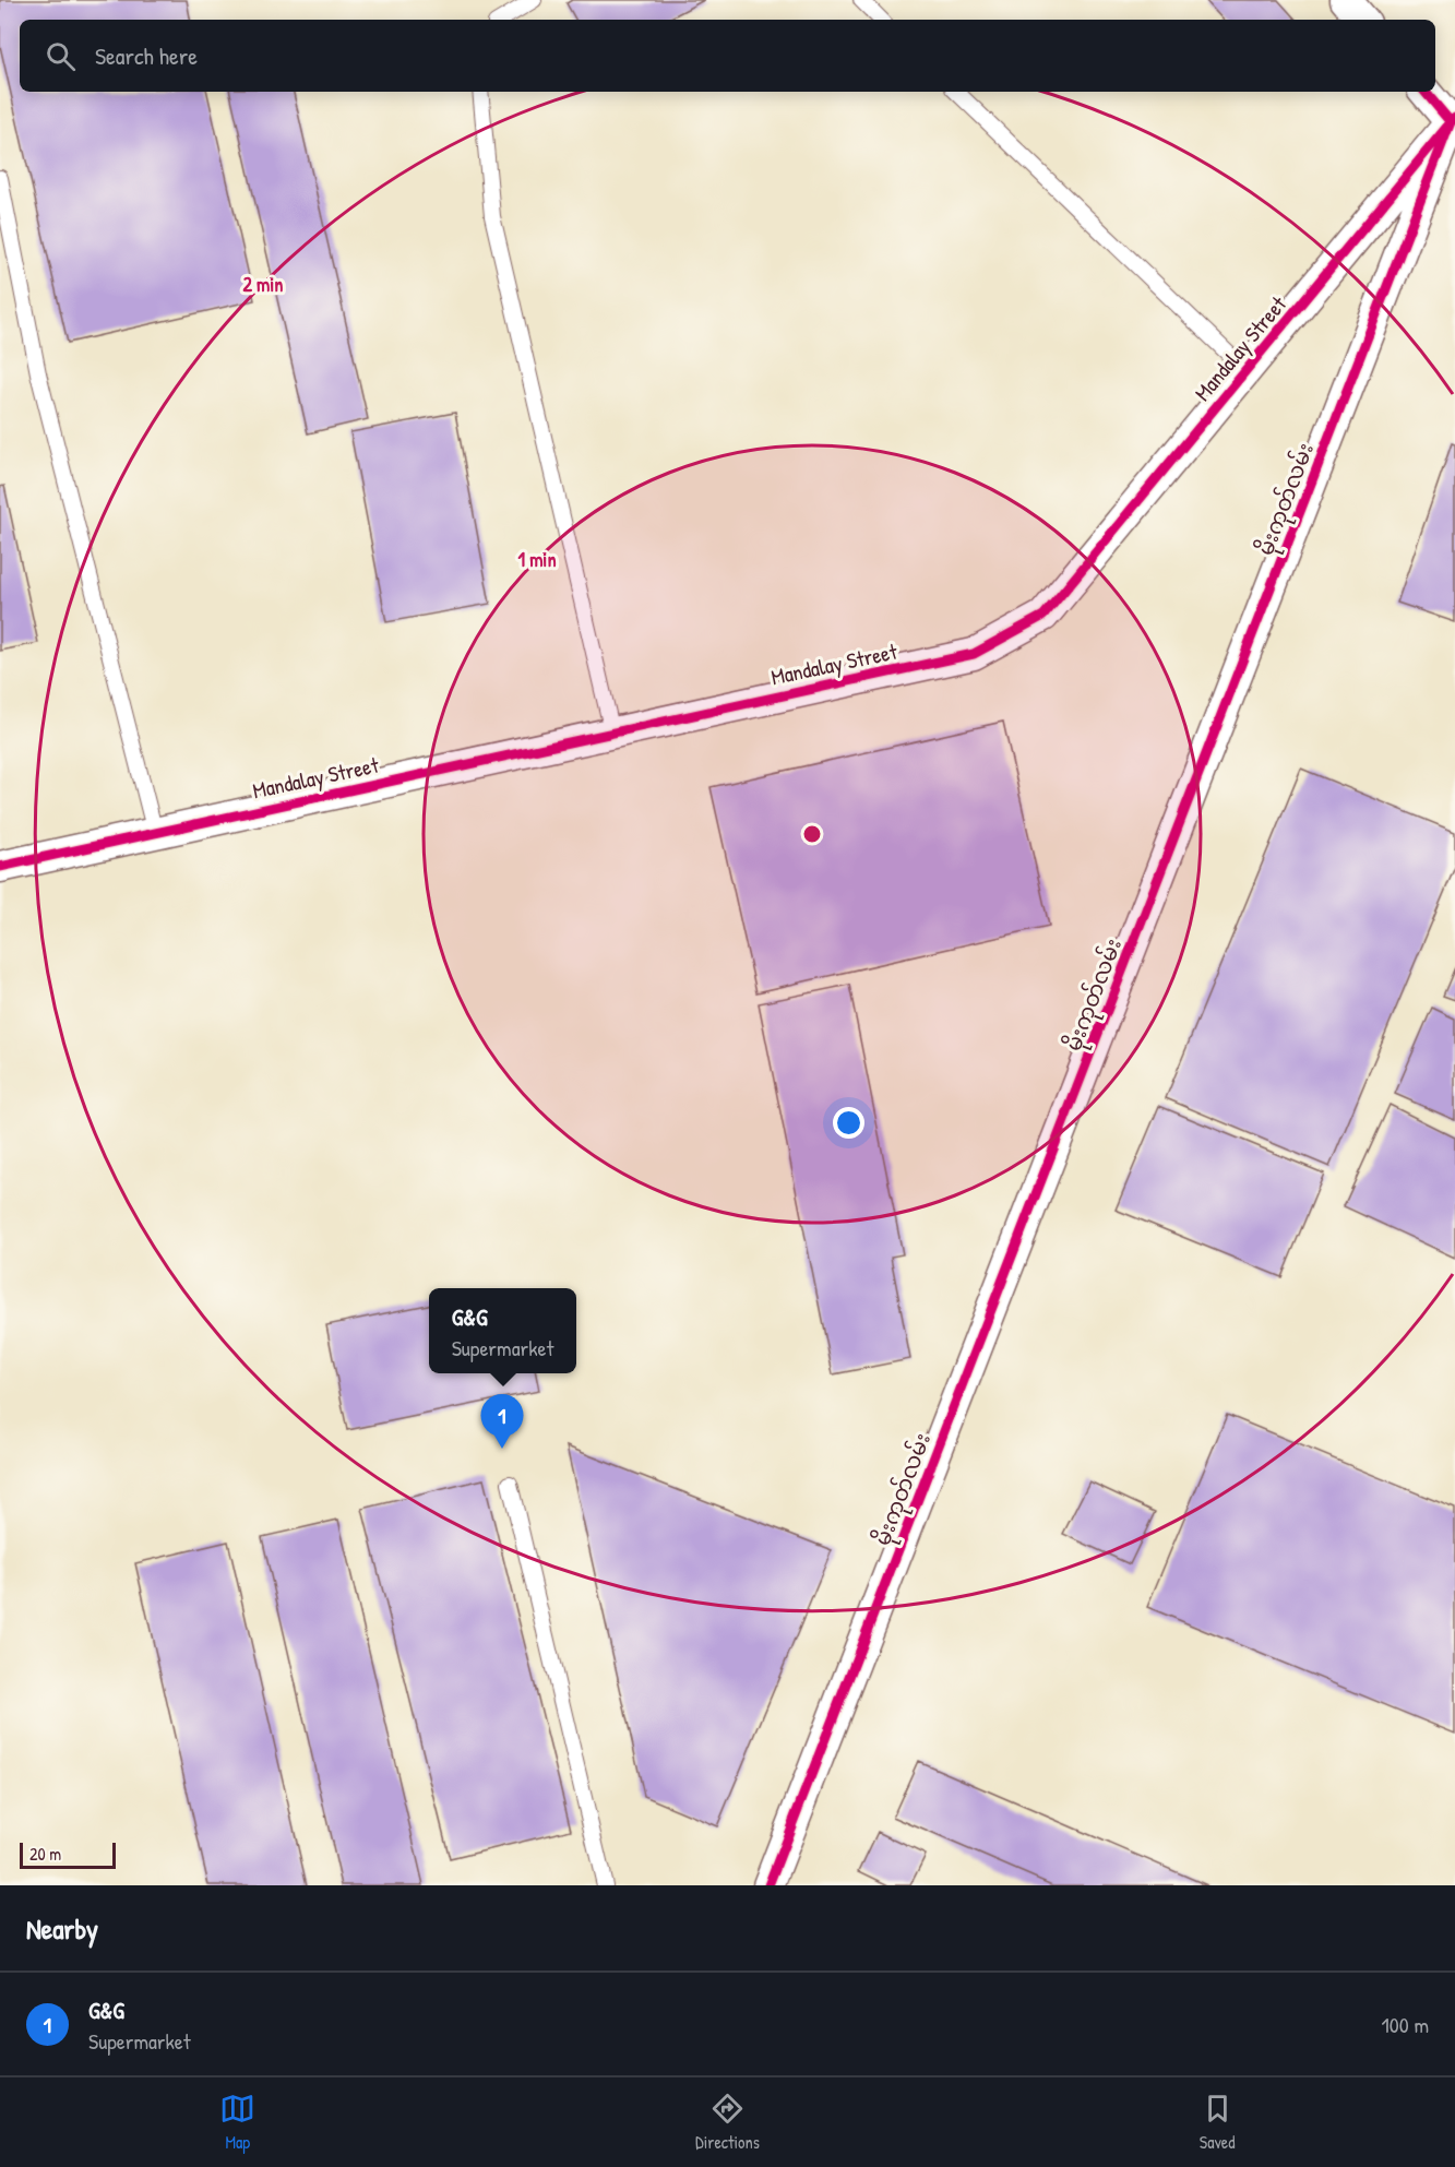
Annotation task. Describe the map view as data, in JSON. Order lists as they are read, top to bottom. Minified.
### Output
{"streets":{"street":["Mandalay Street","မိုးကုတ်လမ်း"]},"crossings":[["Mandalay Street","မိုးကုတ်လမ်း"]],"scale_bar":"20 m","page":{"search":"Search here","popup":["G&G","Supermarket"],"pins":"1","scale":"20 m","heading":"Nearby","list":[{"mark":"1","name":"G&G","note":"Supermarket","value":"100 m"}],"nav":["Map","Directions","Saved"]},"rings":["2 min","1 min"]}
